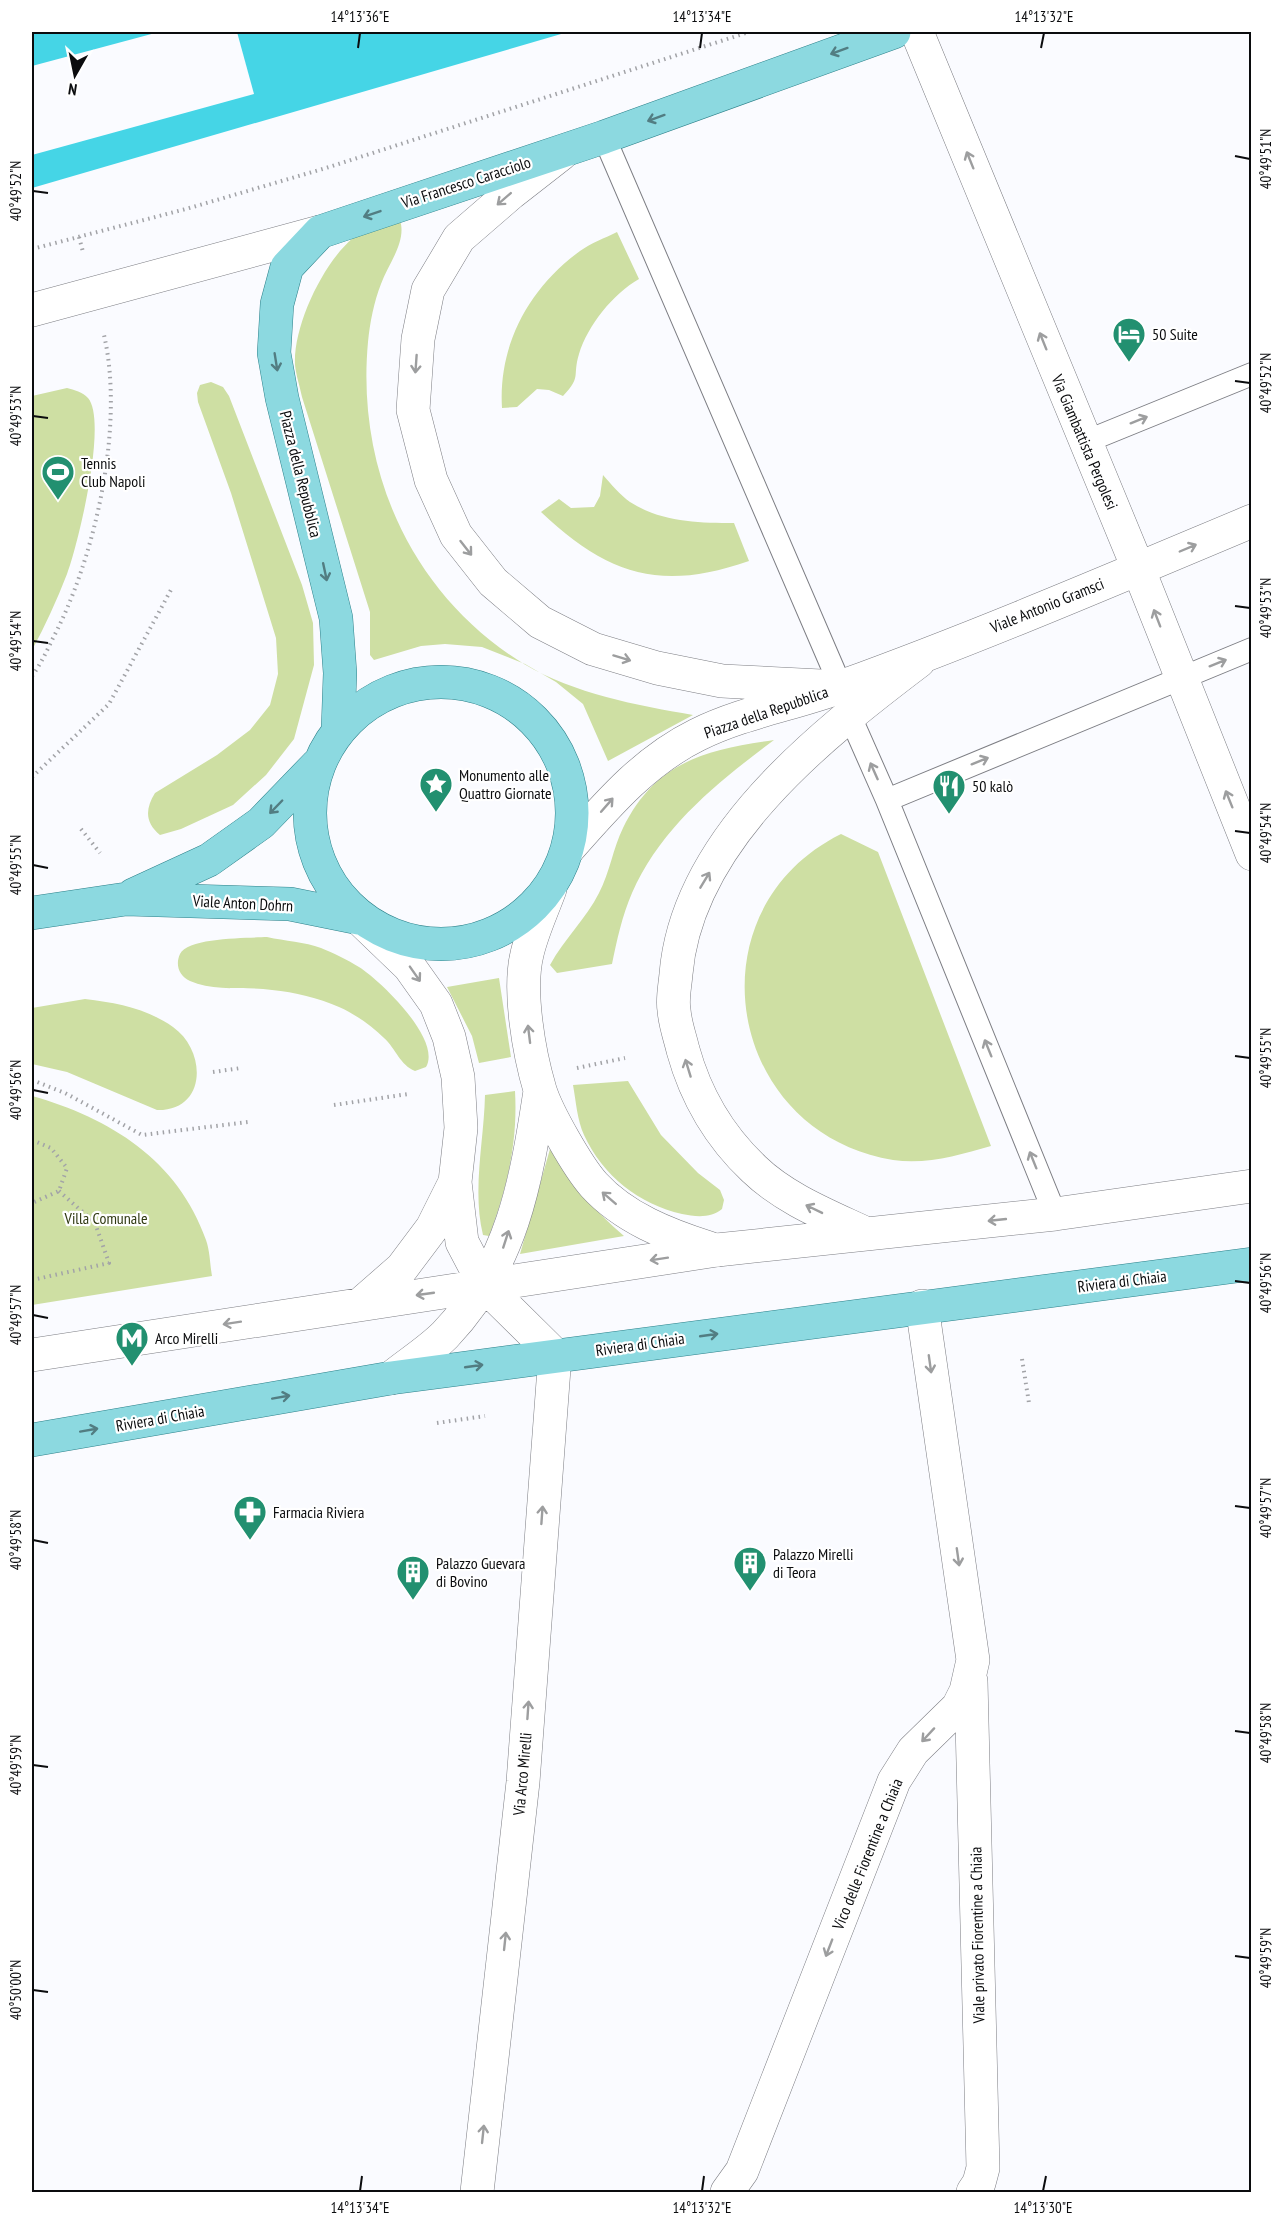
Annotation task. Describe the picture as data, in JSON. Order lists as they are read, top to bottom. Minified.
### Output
{"streets":{"main road":["Via Francesco Caracciolo","Piazza della Repubblica","Viale Anton Dohrn","Riviera di Chiaia"],"street":["Via Giambattista Pergolesi","Viale Antonio Gramsci","Via Arco Mirelli","Vico delle Fiorentine a Chiaia","Viale privato Fiorentine a Chiaia"]},"crossings":[["Via Francesco Caracciolo","Piazza della Repubblica"],["Via Giambattista Pergolesi","Viale Antonio Gramsci"],["Piazza della Repubblica","Viale Antonio Gramsci"],["Piazza della Repubblica","Viale Anton Dohrn"],["Riviera di Chiaia","Via Arco Mirelli"],["Riviera di Chiaia","Vico delle Fiorentine a Chiaia"],["Vico delle Fiorentine a Chiaia","Viale privato Fiorentine a Chiaia"]],"one_way":["Via Francesco Caracciolo","Via Giambattista Pergolesi","Viale Anton Dohrn","Riviera di Chiaia","Via Arco Mirelli","Vico delle Fiorentine a Chiaia"],"parks":["Villa Comunale"],"places":{"hotel":["50 Suite"],"sports":["Tennis Club Napoli"],"place":["Monumento alle Quattro Giornate"],"restaurant":["50 kalò"],"metro station":["Arco Mirelli"],"pharmacy":["Farmacia Riviera"],"building":["Palazzo Mirelli di Teora","Palazzo Guevara di Bovino"]},"north":"bottom","coordinates":["14°13'36\"E","14°13'34\"E","14°13'32\"E","40°49'51\"N","40°49'52\"N","40°49'53\"N","40°49'54\"N","40°49'55\"N","40°49'56\"N","40°49'57\"N","40°49'58\"N","40°49'59\"N","40°50'00\"N","14°13'30\"E"]}
